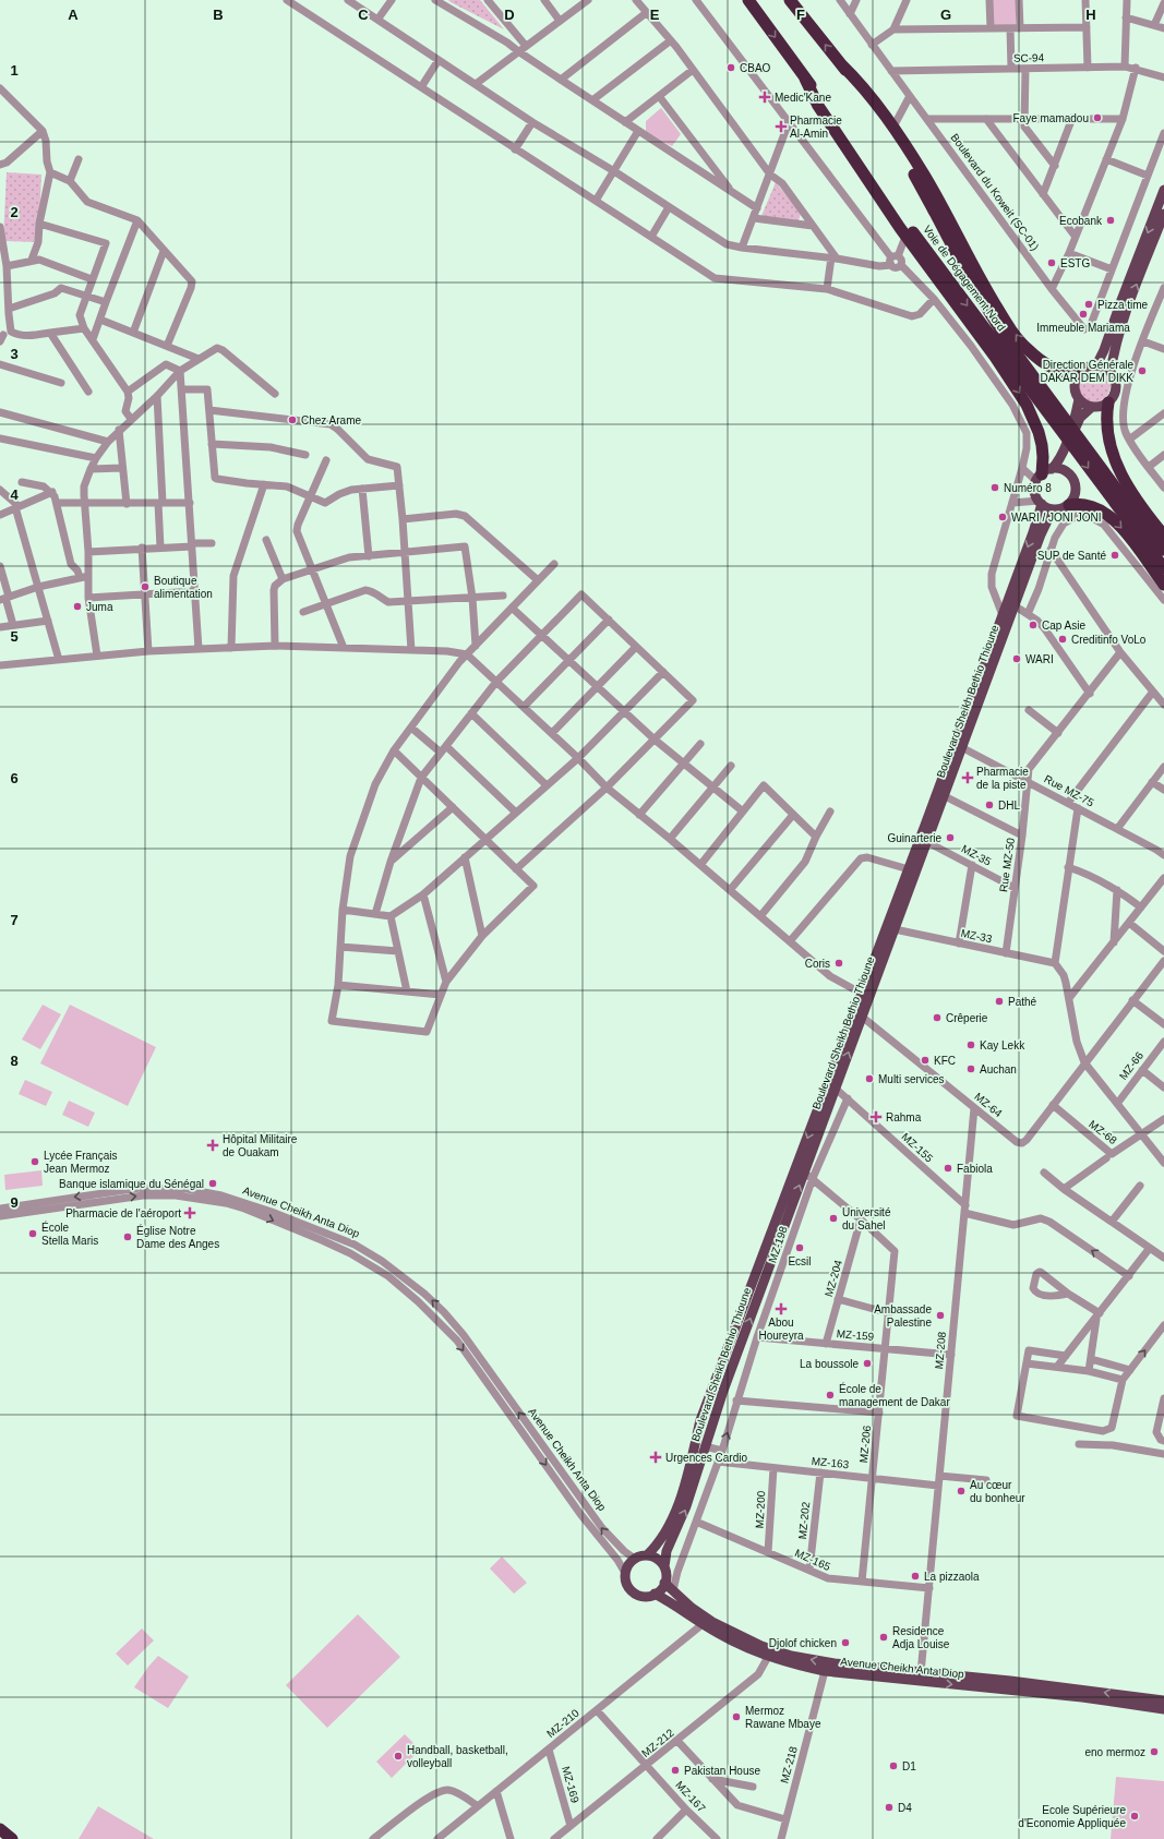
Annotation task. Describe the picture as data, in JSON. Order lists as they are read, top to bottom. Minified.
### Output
{"streets":{"highway":["Voie de Dégagement Nord"],"main road":["Boulevard Sheikh Bethio Thioune","Avenue Cheikh Anta Diop"],"street":["SC-94","Boulevard du Koweit (SC-01)","Rue MZ-75","MZ-35","Rue MZ-50","MZ-33","MZ-66","MZ-64","MZ-68","MZ-155","MZ-198","MZ-204","MZ-159","MZ-208","MZ-206","MZ-163","MZ-200","MZ-202","MZ-165","MZ-210","MZ-212","MZ-218","MZ-169","MZ-167"]},"crossings":[["SC-94","Boulevard du Koweit (SC-01)"],["Boulevard Sheikh Bethio Thioune","Rue MZ-75"],["Boulevard Sheikh Bethio Thioune","MZ-35"],["Boulevard Sheikh Bethio Thioune","MZ-33"],["Boulevard Sheikh Bethio Thioune","MZ-64"],["Boulevard Sheikh Bethio Thioune","MZ-155"],["Boulevard Sheikh Bethio Thioune","Avenue Cheikh Anta Diop"],["Boulevard Sheikh Bethio Thioune","MZ-198"],["Rue MZ-75","Rue MZ-50"],["MZ-35","Rue MZ-50"],["Rue MZ-50","MZ-33"],["MZ-64","MZ-68"],["MZ-64","MZ-208"],["MZ-155","MZ-198"],["MZ-155","MZ-208"],["Avenue Cheikh Anta Diop","MZ-198"],["Avenue Cheikh Anta Diop","MZ-208"],["Avenue Cheikh Anta Diop","MZ-210"],["Avenue Cheikh Anta Diop","MZ-212"],["Avenue Cheikh Anta Diop","MZ-218"],["MZ-198","MZ-159"],["MZ-198","MZ-163"],["MZ-198","MZ-165"],["MZ-204","MZ-159"],["MZ-204","MZ-206"],["MZ-159","MZ-208"],["MZ-159","MZ-206"],["MZ-208","MZ-163"],["MZ-208","MZ-165"],["MZ-206","MZ-163"],["MZ-206","MZ-165"],["MZ-163","MZ-200"],["MZ-163","MZ-202"],["MZ-200","MZ-165"],["MZ-202","MZ-165"],["MZ-210","MZ-169"],["MZ-210","MZ-167"],["MZ-212","MZ-169"],["MZ-212","MZ-167"]],"places":{"other":["CBAO","Faye mamadou","Ecobank","ESTG","Pizza time","Immeuble Mariama","Direction Générale DAKAR DEM DIKK","Chez Arame","Numéro 8","WARI / JONI JONI","SUP de Santé","Boutique alimentation","Juma","Cap Asie","Creditinfo VoLo","WARI","DHL","Guinarterie","Coris","Pathé","Crêperie","Kay Lekk","KFC","Auchan","Multi services","Lycée Français Jean Mermoz","Fabiola","Banque islamique du Sénégal","Université du Sahel","École Stella Maris","Église Notre Dame des Anges","Ecsil","Ambassade Palestine","La boussole","École de management de Dakar","Au cœur du bonheur","La pizzaola","Residence Adja Louise","Djolof chicken","Mermoz Rawane Mbaye","eno mermoz","Handball, basketball, volleyball","D1","Pakistan House","D4","Ecole Supérieure d'Economie Appliquée"],"health":["Medic'Kane","Pharmacie Al-Amin","Pharmacie de la piste","Rahma","Hôpital Militaire de Ouakam","Pharmacie de l'aéroport","Abou Houreyra","Urgences Cardio"]},"grid":{"columns":["A","B","C","D","E","F","G","H"],"rows":["1","2","3","4","5","6","7","8","9"]}}
